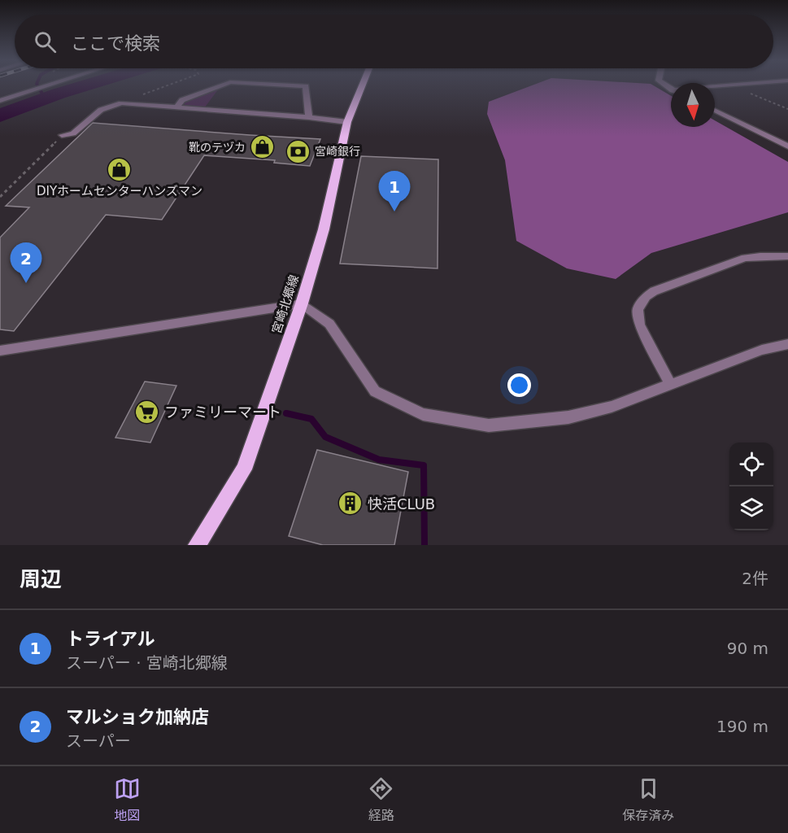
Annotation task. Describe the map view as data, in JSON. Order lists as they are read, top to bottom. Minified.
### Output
{"streets":{"main road":["宮崎北郷線"]},"places":{"shop":["靴のテヅカ","DIYホームセンターハンズマン"],"bank":["宮崎銀行"],"supermarket":["ファミリーマート"],"building":["快活CLUB"]},"north":"bottom","page":{"search":"ここで検索","pins":["1","2"],"heading":["周辺","2件"],"list":[{"mark":"1","name":"トライアル","note":"スーパー · 宮崎北郷線","value":"90 m"},{"mark":"2","name":"マルショク加納店","note":"スーパー","value":"190 m"}],"nav":["地図","経路","保存済み"]}}
